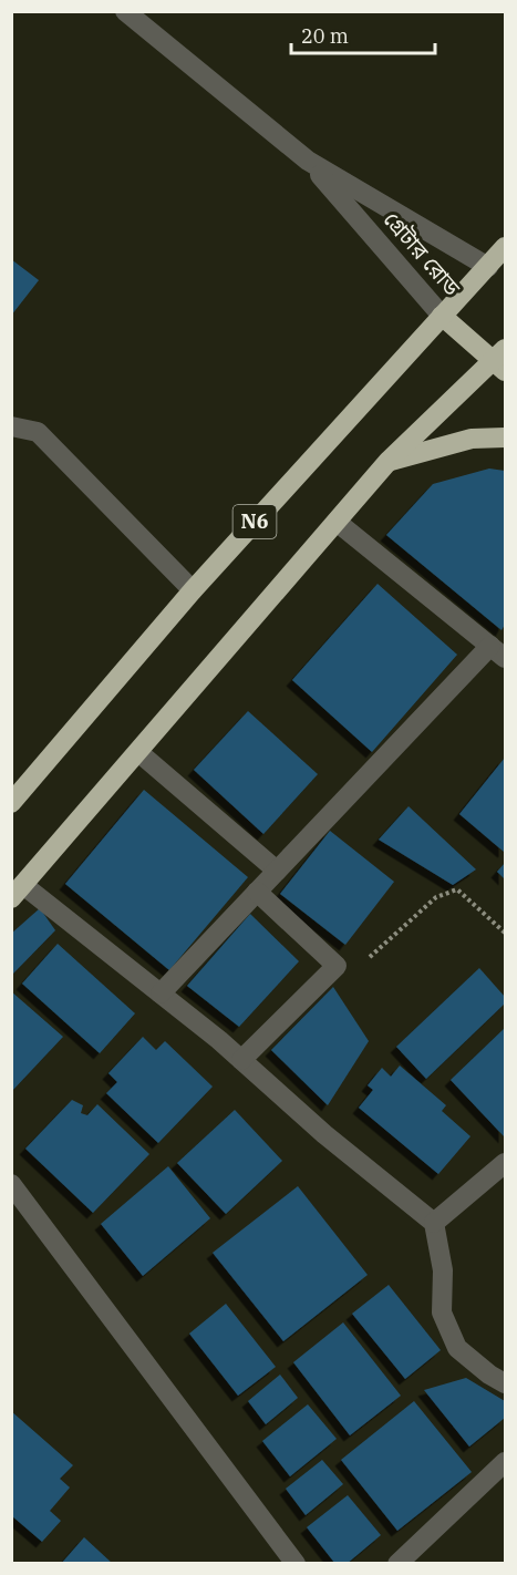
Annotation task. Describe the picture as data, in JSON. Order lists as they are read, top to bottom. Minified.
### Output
{"streets":{"highway":["গ্রেটার রোড","N6"]},"crossings":[["গ্রেটার রোড","N6"]],"scale_bar":"20 m"}
